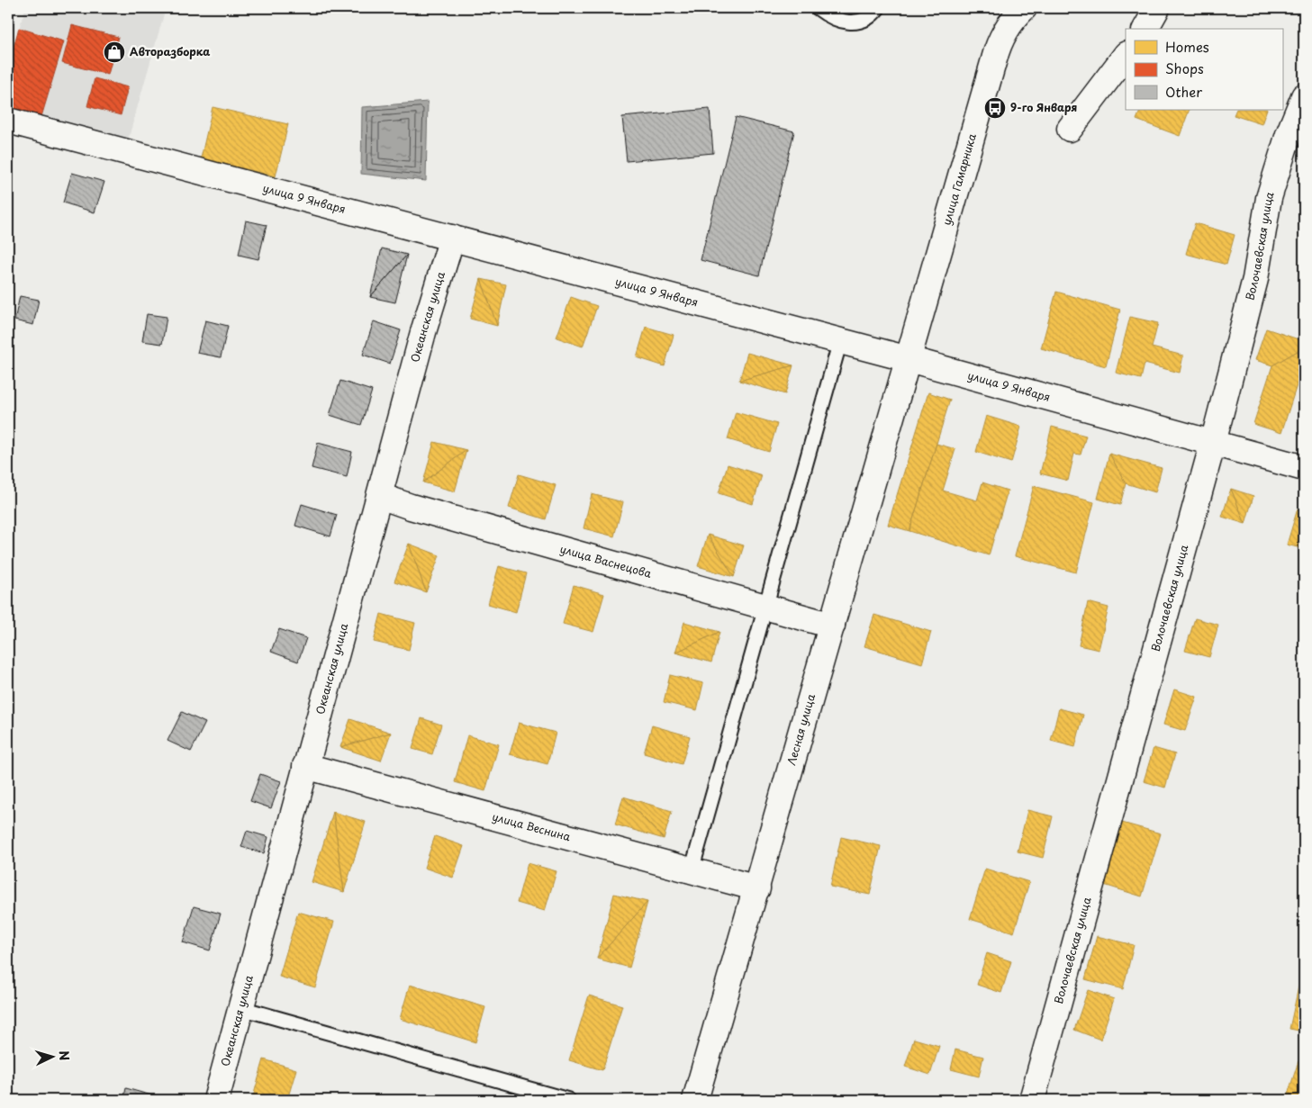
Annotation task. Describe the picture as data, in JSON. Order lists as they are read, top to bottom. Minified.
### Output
{"streets":{"street":["улица Гамарника","улица 9 Января","Волочаевская улица","Океанская улица","улица Васнецова","Лесная улица","улица Веснина"]},"crossings":[["улица Гамарника","улица 9 Января"],["улица Гамарника","Лесная улица"],["улица 9 Января","Волочаевская улица"],["улица 9 Января","Океанская улица"],["улица 9 Января","Лесная улица"],["Океанская улица","улица Васнецова"],["Океанская улица","улица Веснина"],["улица Васнецова","Лесная улица"],["Лесная улица","улица Веснина"]],"places":{"shop":["Авторазборка"],"bus stop":["9-го Января"]},"legend":["Homes","Shops","Other"],"north":"right"}
